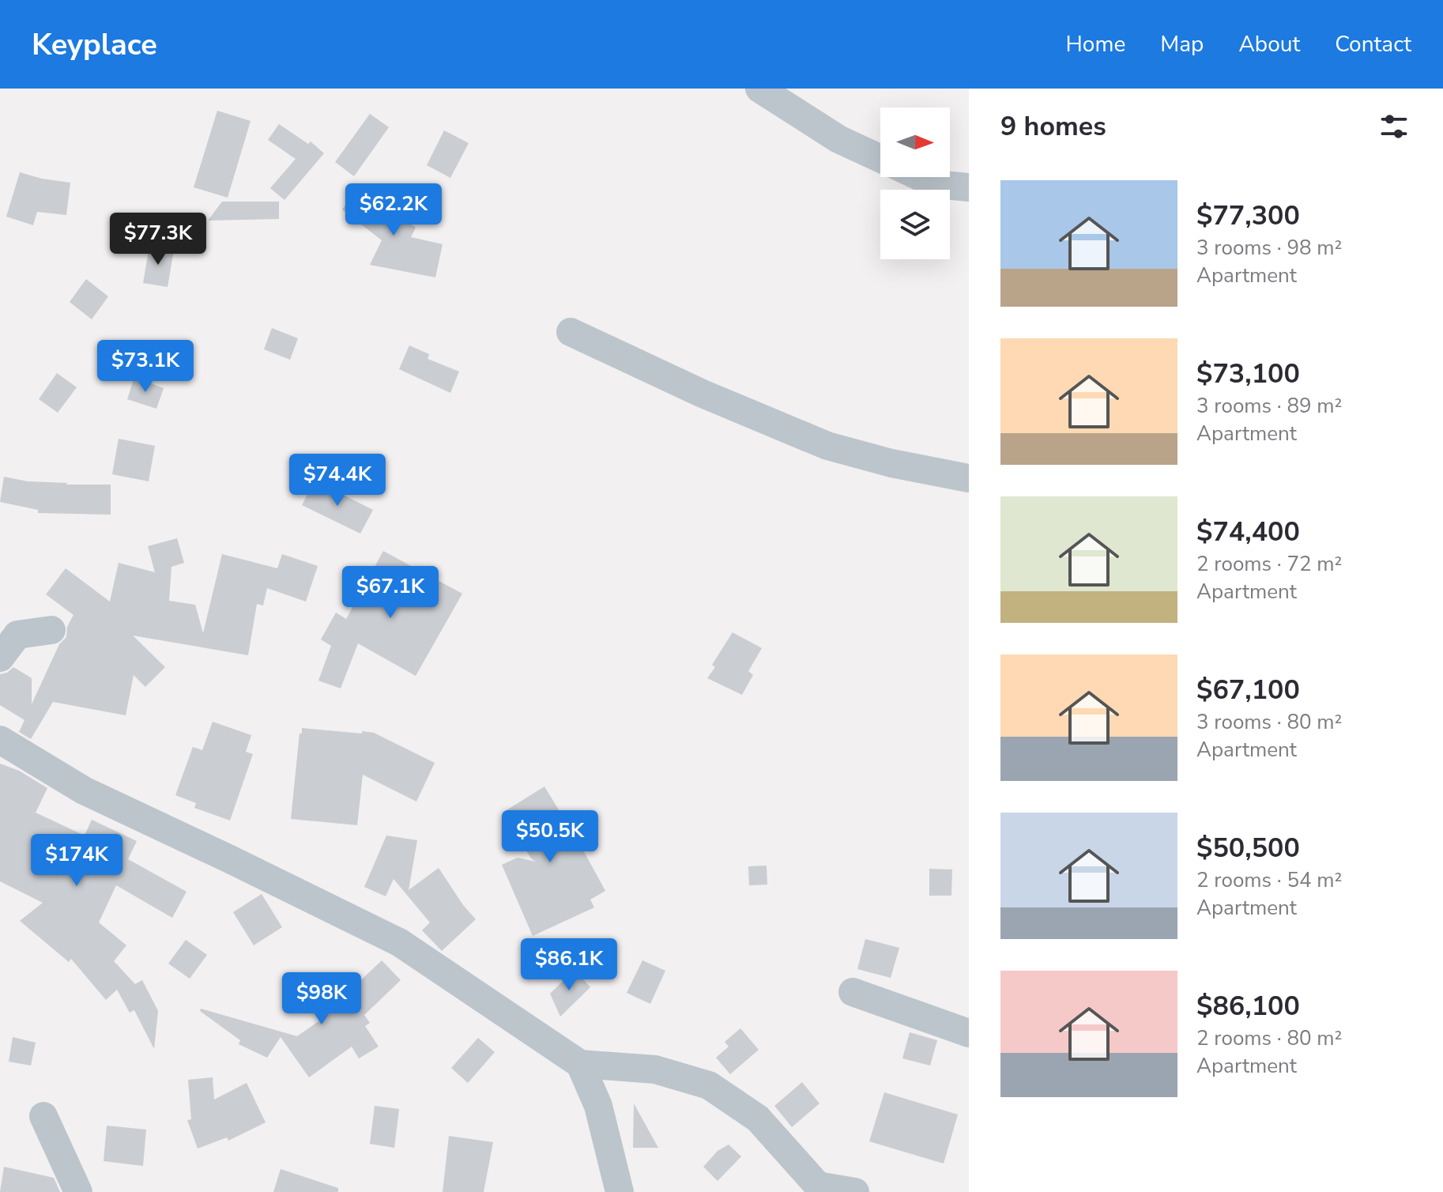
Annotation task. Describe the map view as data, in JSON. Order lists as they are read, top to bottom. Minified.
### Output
{"north":"right","page":{"header":"Keyplace","nav":["Home","Map","About","Contact"],"heading":"9 homes","list":[{"name":"$77,300","note":"3 rooms · 98 m² · Apartment"},{"name":"$73,100","note":"3 rooms · 89 m² · Apartment"},{"name":"$74,400","note":"2 rooms · 72 m² · Apartment"},{"name":"$67,100","note":"3 rooms · 80 m² · Apartment"},{"name":"$50,500","note":"2 rooms · 54 m² · Apartment"},{"name":"$86,100","note":"2 rooms · 80 m² · Apartment"}],"price":["$62.2K","$77.3K","$73.1K","$74.4K","$67.1K","$50.5K","$174K","$86.1K","$98K"]}}
